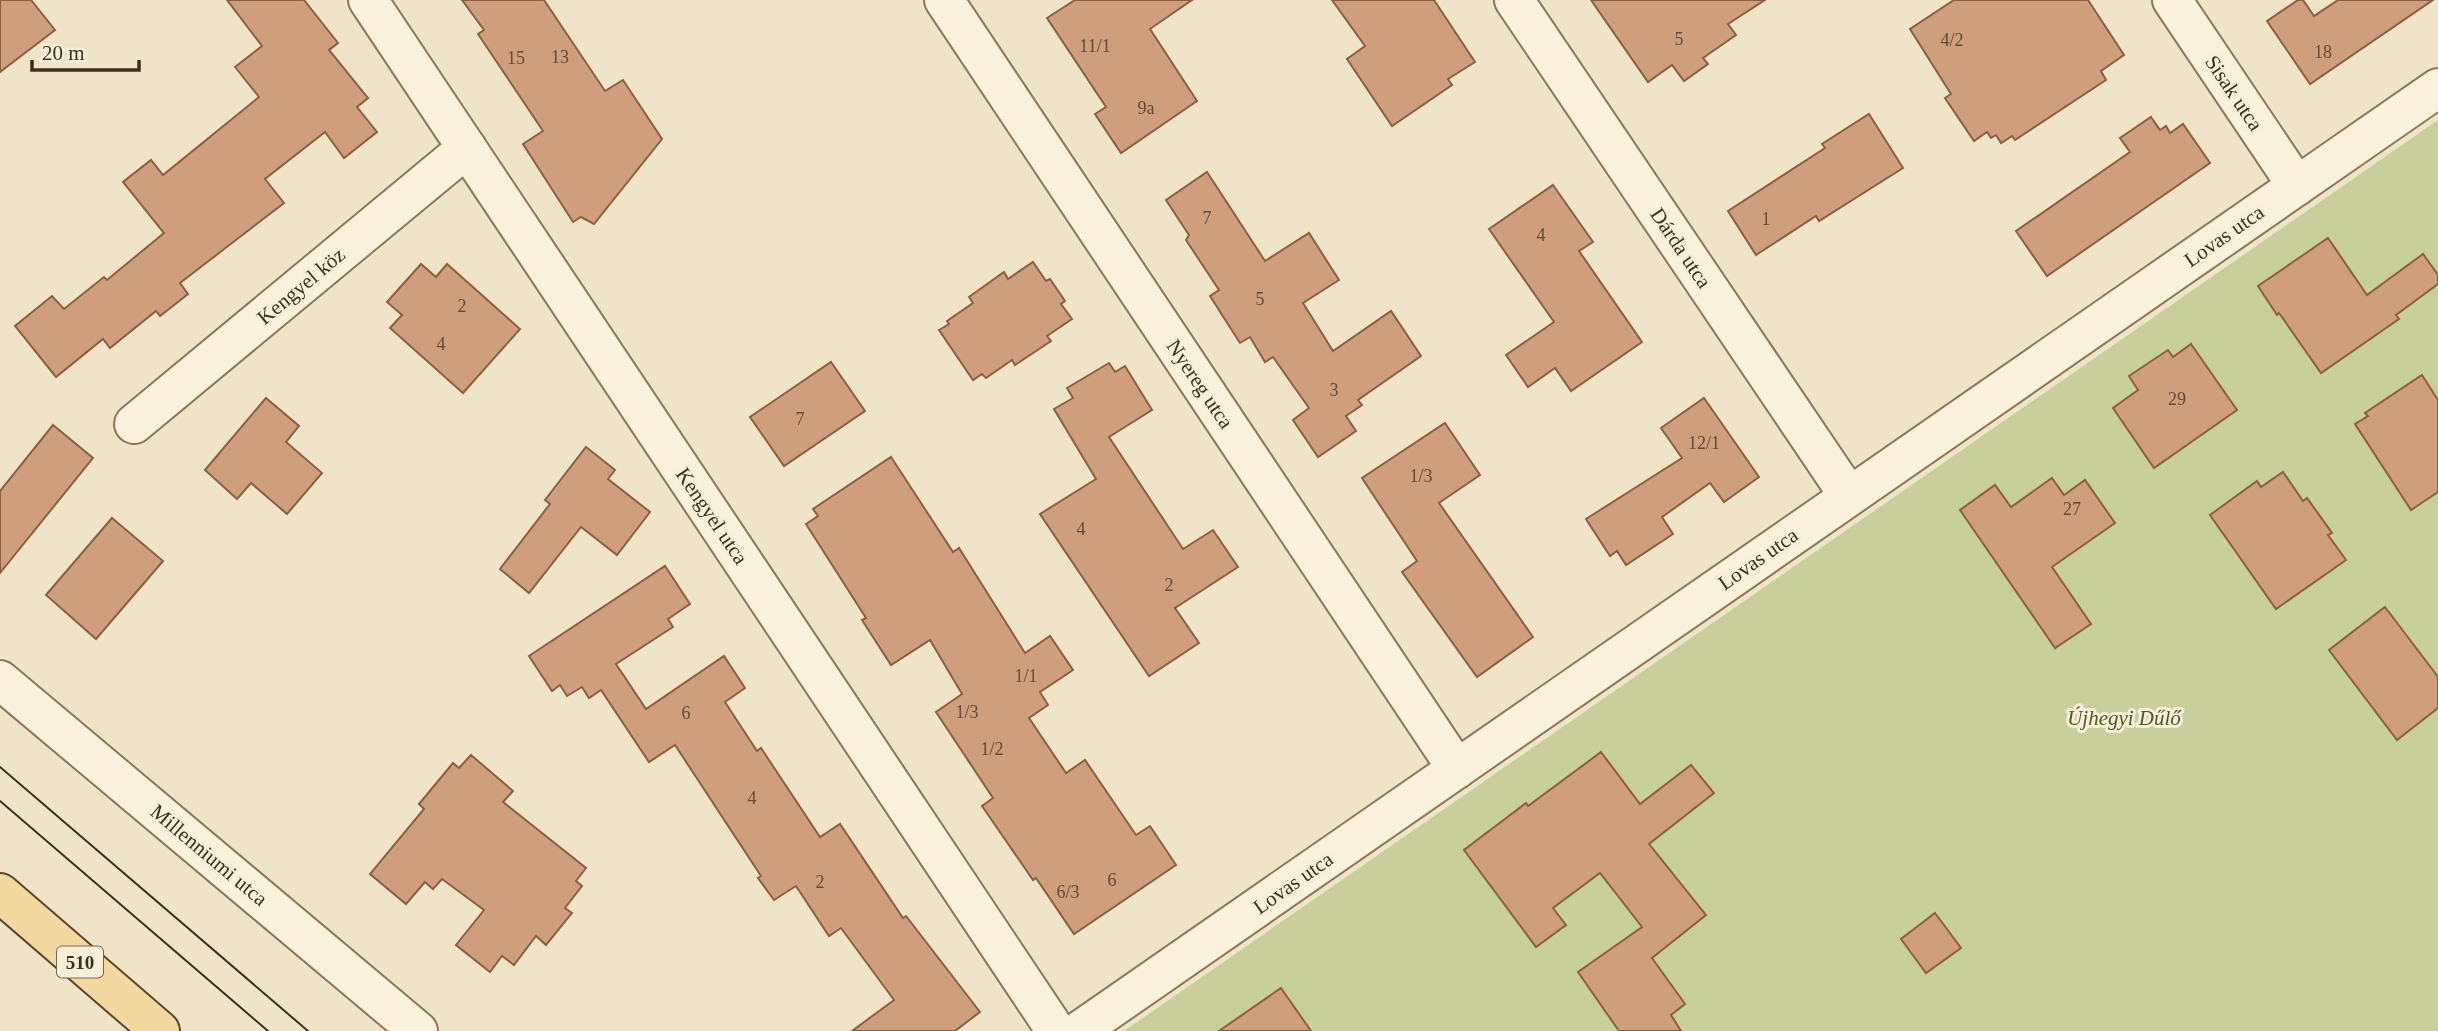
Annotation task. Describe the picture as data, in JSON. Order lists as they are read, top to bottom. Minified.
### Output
{"streets":{"main road":["510"],"street":["Sisak utca","Lovas utca","Dárda utca","Kengyel köz","Nyereg utca","Kengyel utca","Millenniumi utca"]},"crossings":[["Sisak utca","Lovas utca"],["Lovas utca","Dárda utca"],["Lovas utca","Nyereg utca"],["Kengyel köz","Kengyel utca"]],"parks":["Újhegyi Dűlő"],"house_numbers":["5","4/2","11/1","18","13","15","9a","7","1","4","5","2","4","3","29","7","12/1","1/3","27","4","2","1/1","1/3","6","1/2","4","6","2","6/3"],"scale_bar":"20 m"}
